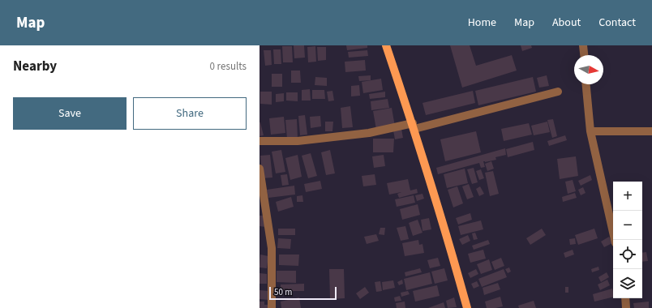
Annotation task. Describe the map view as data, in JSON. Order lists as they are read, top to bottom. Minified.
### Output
{"scale_bar":"50 m","north":"right","page":{"header":"Map","nav":["Home","Map","About","Contact"],"heading":["Nearby","0 results"],"buttons":["Save","Share"],"map_buttons":["+","−"],"scale":"50 m"}}
